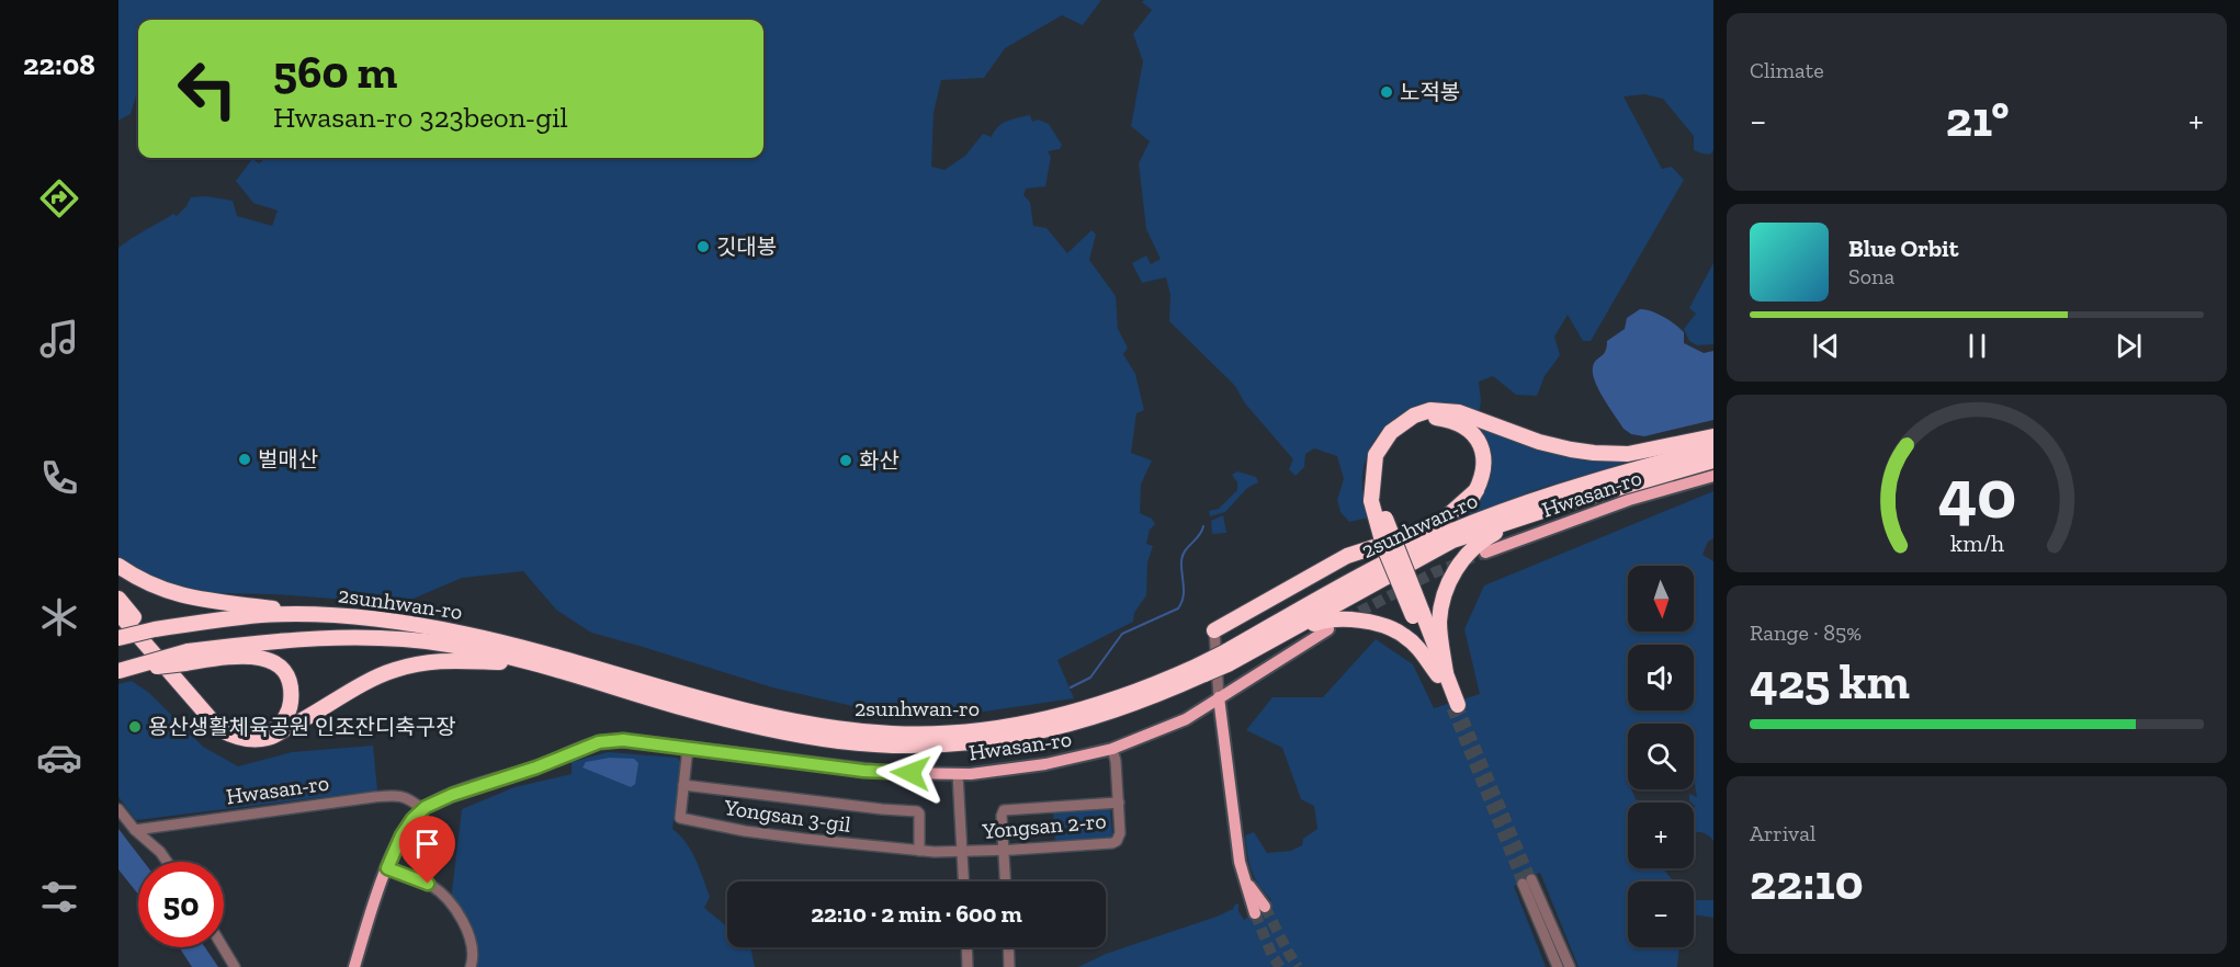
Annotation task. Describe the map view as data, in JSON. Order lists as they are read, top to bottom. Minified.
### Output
{"streets":{"highway":["2sunhwan-ro"],"main road":["Hwasan-ro"],"street":["Yongsan 3-gil","Yongsan 2-ro"]},"crossings":[["Hwasan-ro","Yongsan 3-gil"],["Hwasan-ro","Yongsan 2-ro"],["Yongsan 3-gil","Yongsan 2-ro"]],"places":["노적봉","깃대봉","벌매산","화산","용산생활체육공원 인조잔디축구장"],"north":"bottom","page":{"tabs":"22:08","tile":["Climate",["Range · 85%","425 km"],["Arrival","22:10"]],"turn":["560 m","Hwasan-ro 323beon-gil"],"heat":["−","21°","+"],"song":["Blue Orbit","Sona"],"map_buttons":["+","−"],"limit":"50","trip":"22:10 · 2 min · 600 m","gauge":["40","km/h"]}}
